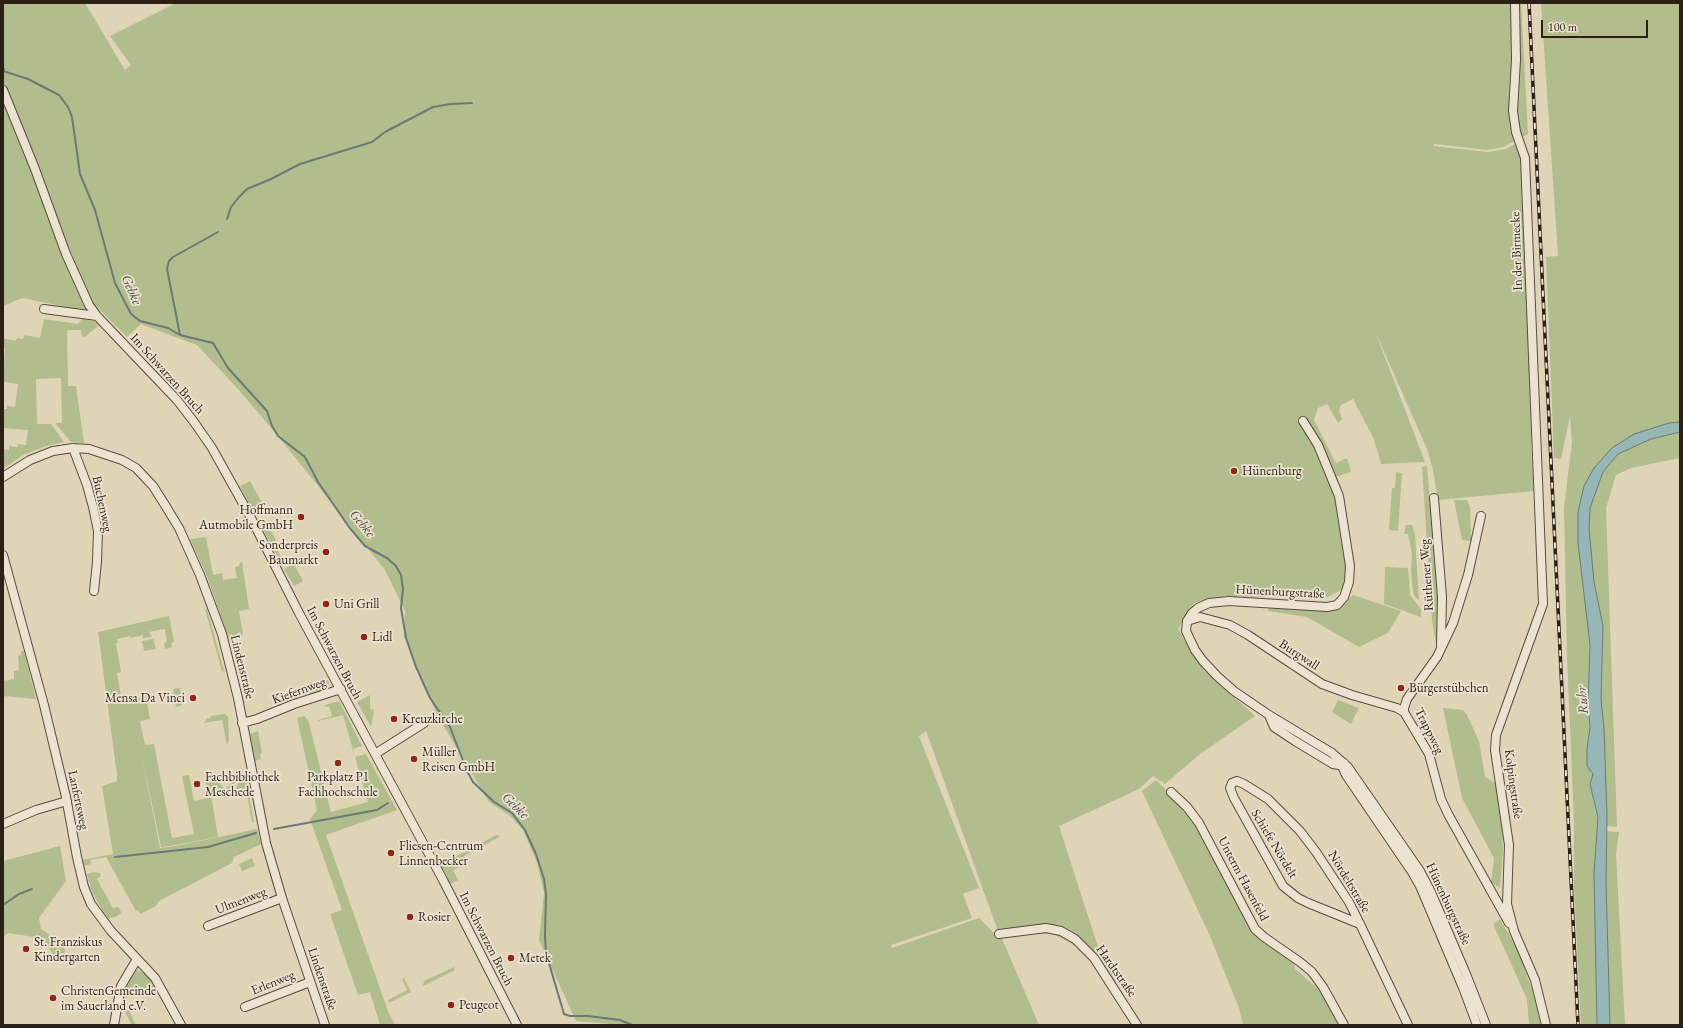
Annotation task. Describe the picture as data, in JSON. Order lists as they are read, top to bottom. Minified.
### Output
{"streets":{"street":["In der Birmecke","Im Schwarzen Bruch","Buchenweg","Rüthener Weg","Hünenburgstraße","Burgwall","Lindenstraße","Kiefernweg","Trappweg","Kolpingstraße","Lanfertsweg","Schiefe Nördelt","Unterm Hasenfeld","Nördeltstraße","Ulmenweg","Hardtstraße","Erlenweg"]},"crossings":[["In der Birmecke","Kolpingstraße"],["Im Schwarzen Bruch","Kiefernweg"],["Buchenweg","Lindenstraße"],["Rüthener Weg","Trappweg"],["Hünenburgstraße","Burgwall"],["Burgwall","Trappweg"],["Lindenstraße","Kiefernweg"],["Lindenstraße","Ulmenweg"],["Lindenstraße","Erlenweg"],["Trappweg","Kolpingstraße"],["Schiefe Nördelt","Nördeltstraße"]],"water":["Gebke","Ruhr"],"places":["Hünenburg","Hoffmann Autmobile GmbH","Sonderpreis Baumarkt","Uni Grill","Lidl","Bürgerstübchen","Mensa Da Vinci","Kreuzkirche","Müller Reisen GmbH","Parkplatz P1 Fachhochschule","Fachbibliothek Meschede","Fliesen-Centrum Linnenbecker","Rosier","St. Franziskus Kindergarten","Metek","ChristenGemeinde im Sauerland e.V.","Peugeot"],"scale_bar":"100 m"}
